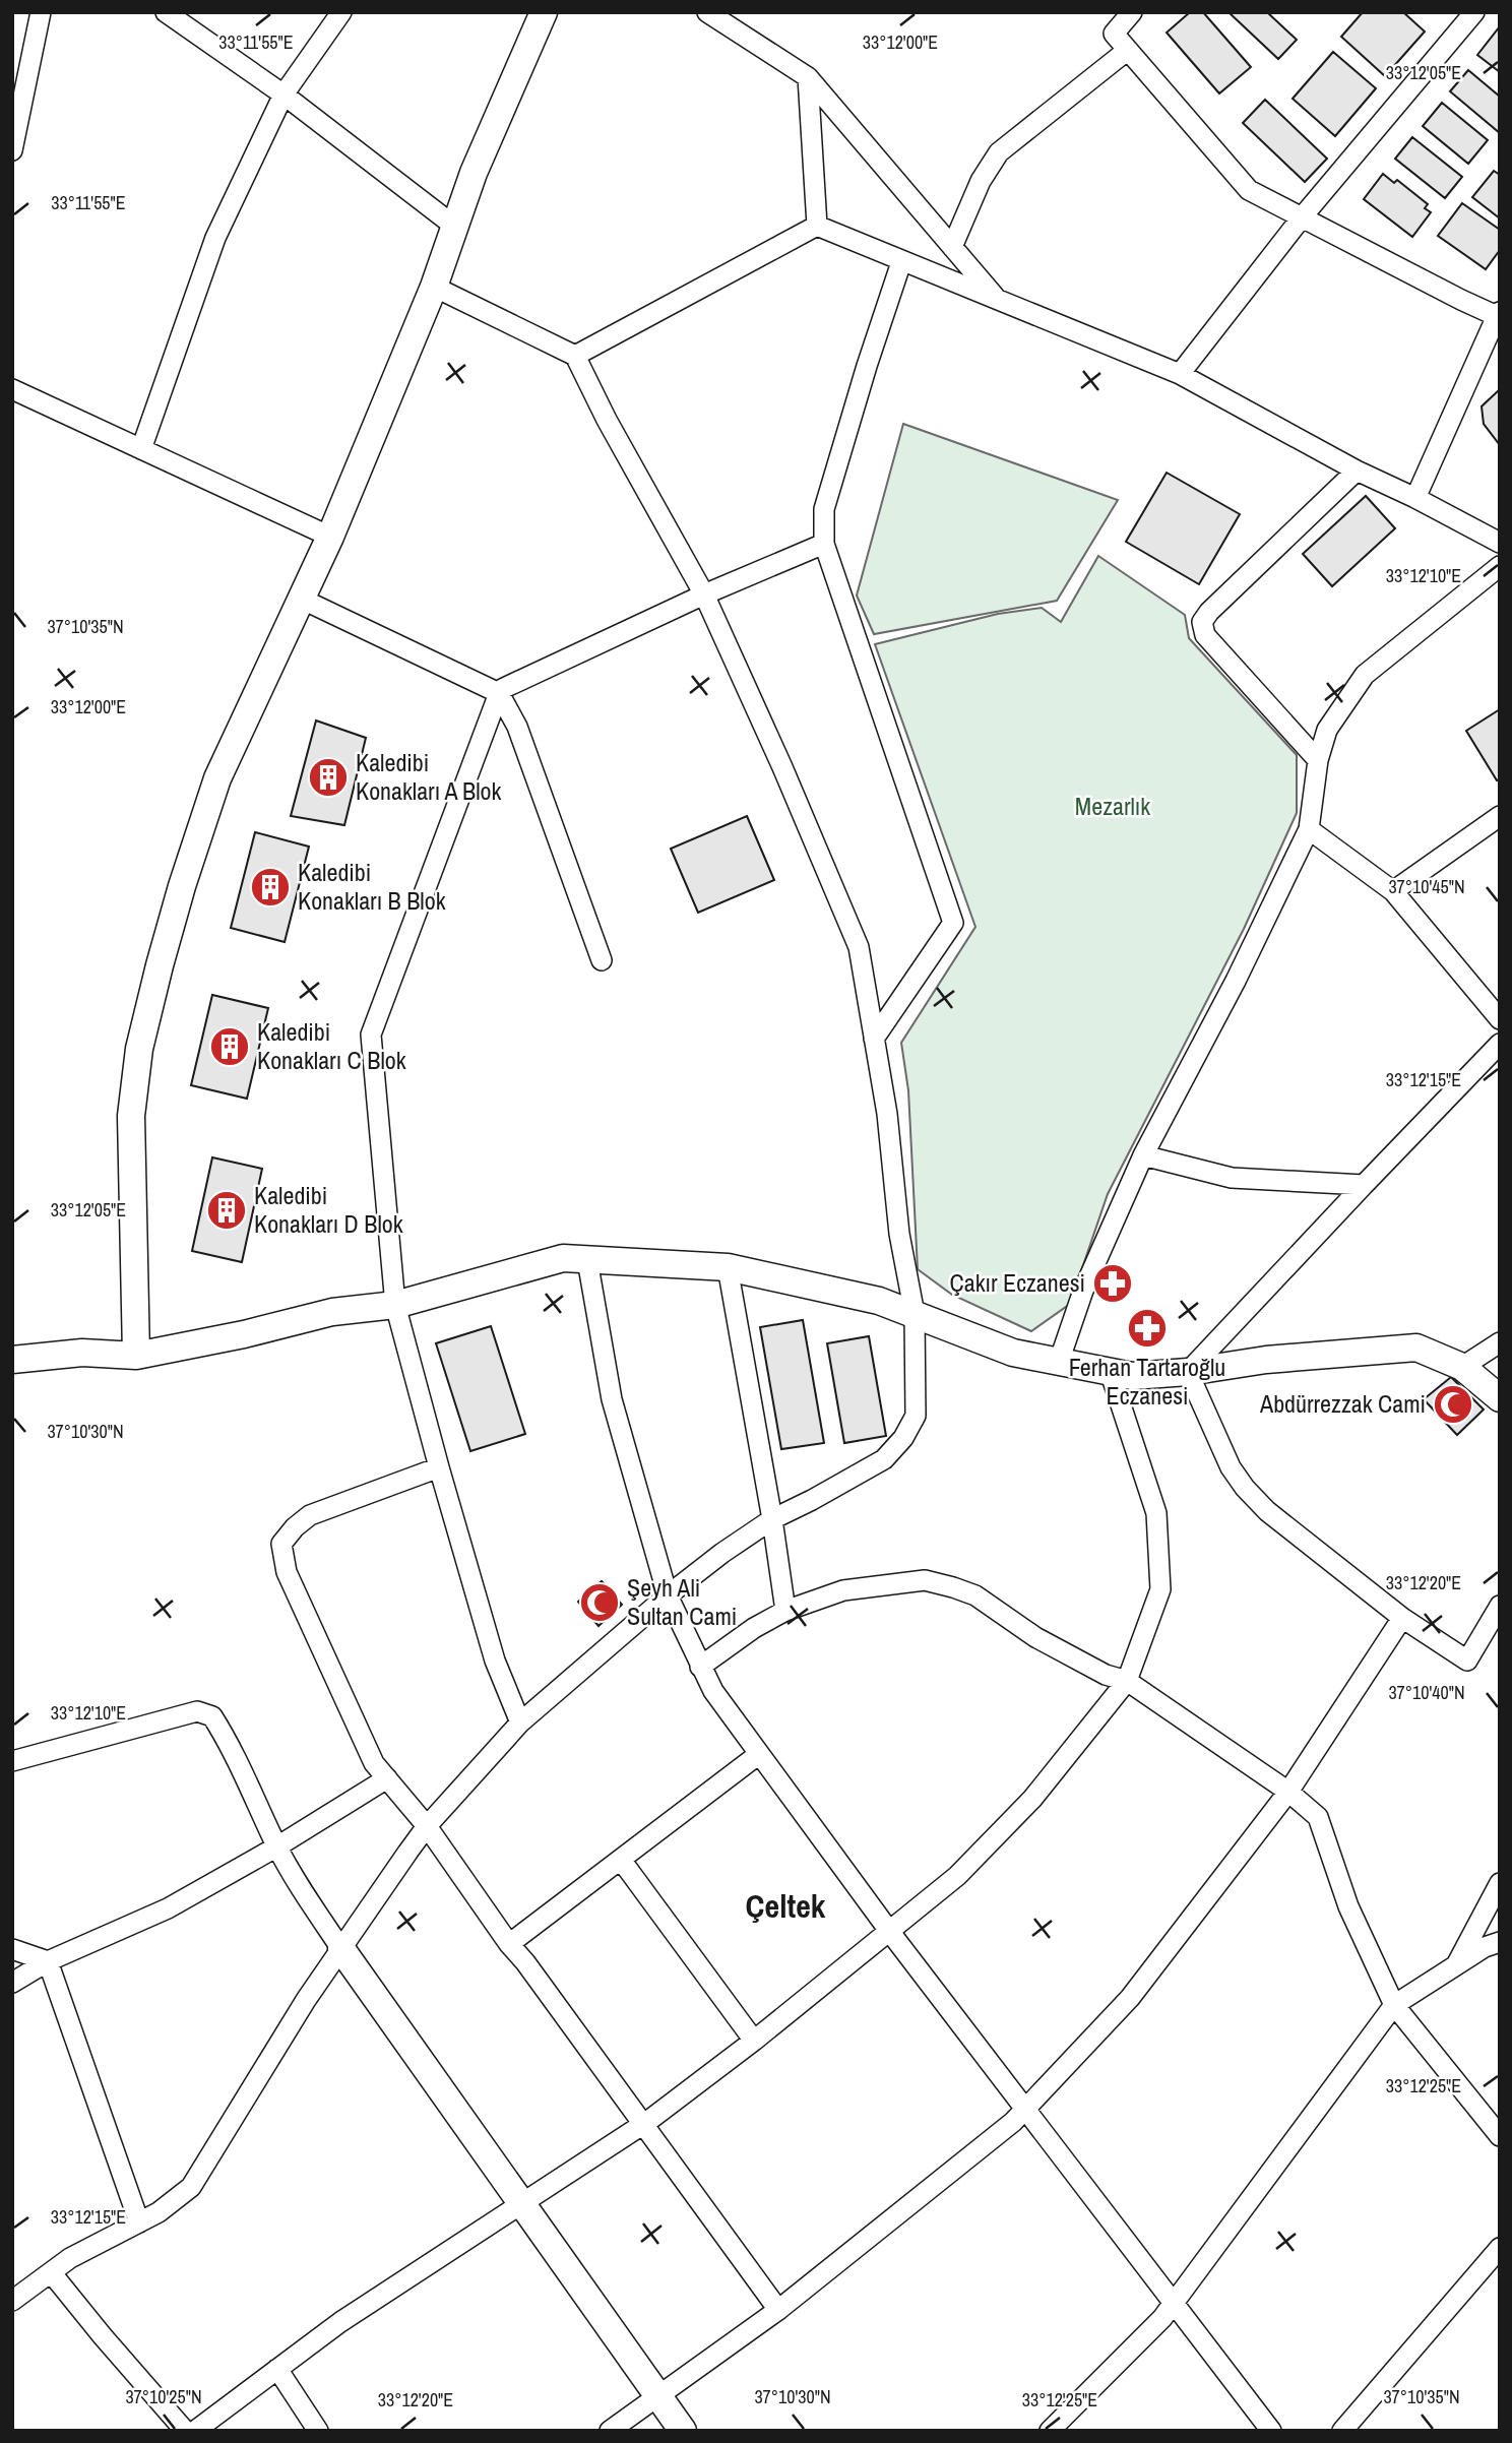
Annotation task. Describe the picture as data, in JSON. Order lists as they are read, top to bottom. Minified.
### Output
{"districts":["Çeltek"],"parks":["Mezarlık"],"places":{"building":["Kaledibi Konakları A Blok","Kaledibi Konakları B Blok","Kaledibi Konakları C Blok","Kaledibi Konakları D Blok"],"pharmacy":["Çakır Eczanesi","Ferhan Tartaroğlu Eczanesi"],"mosque":["Abdürrezzak Cami","Şeyh Ali Sultan Cami"]},"coordinates":["33°11'55\"E","33°12'00\"E","33°12'05\"E","33°12'10\"E","37°10'35\"N","37°10'45\"N","33°12'15\"E","37°10'30\"N","33°12'20\"E","37°10'40\"N","33°12'25\"E","37°10'25\"N"]}
